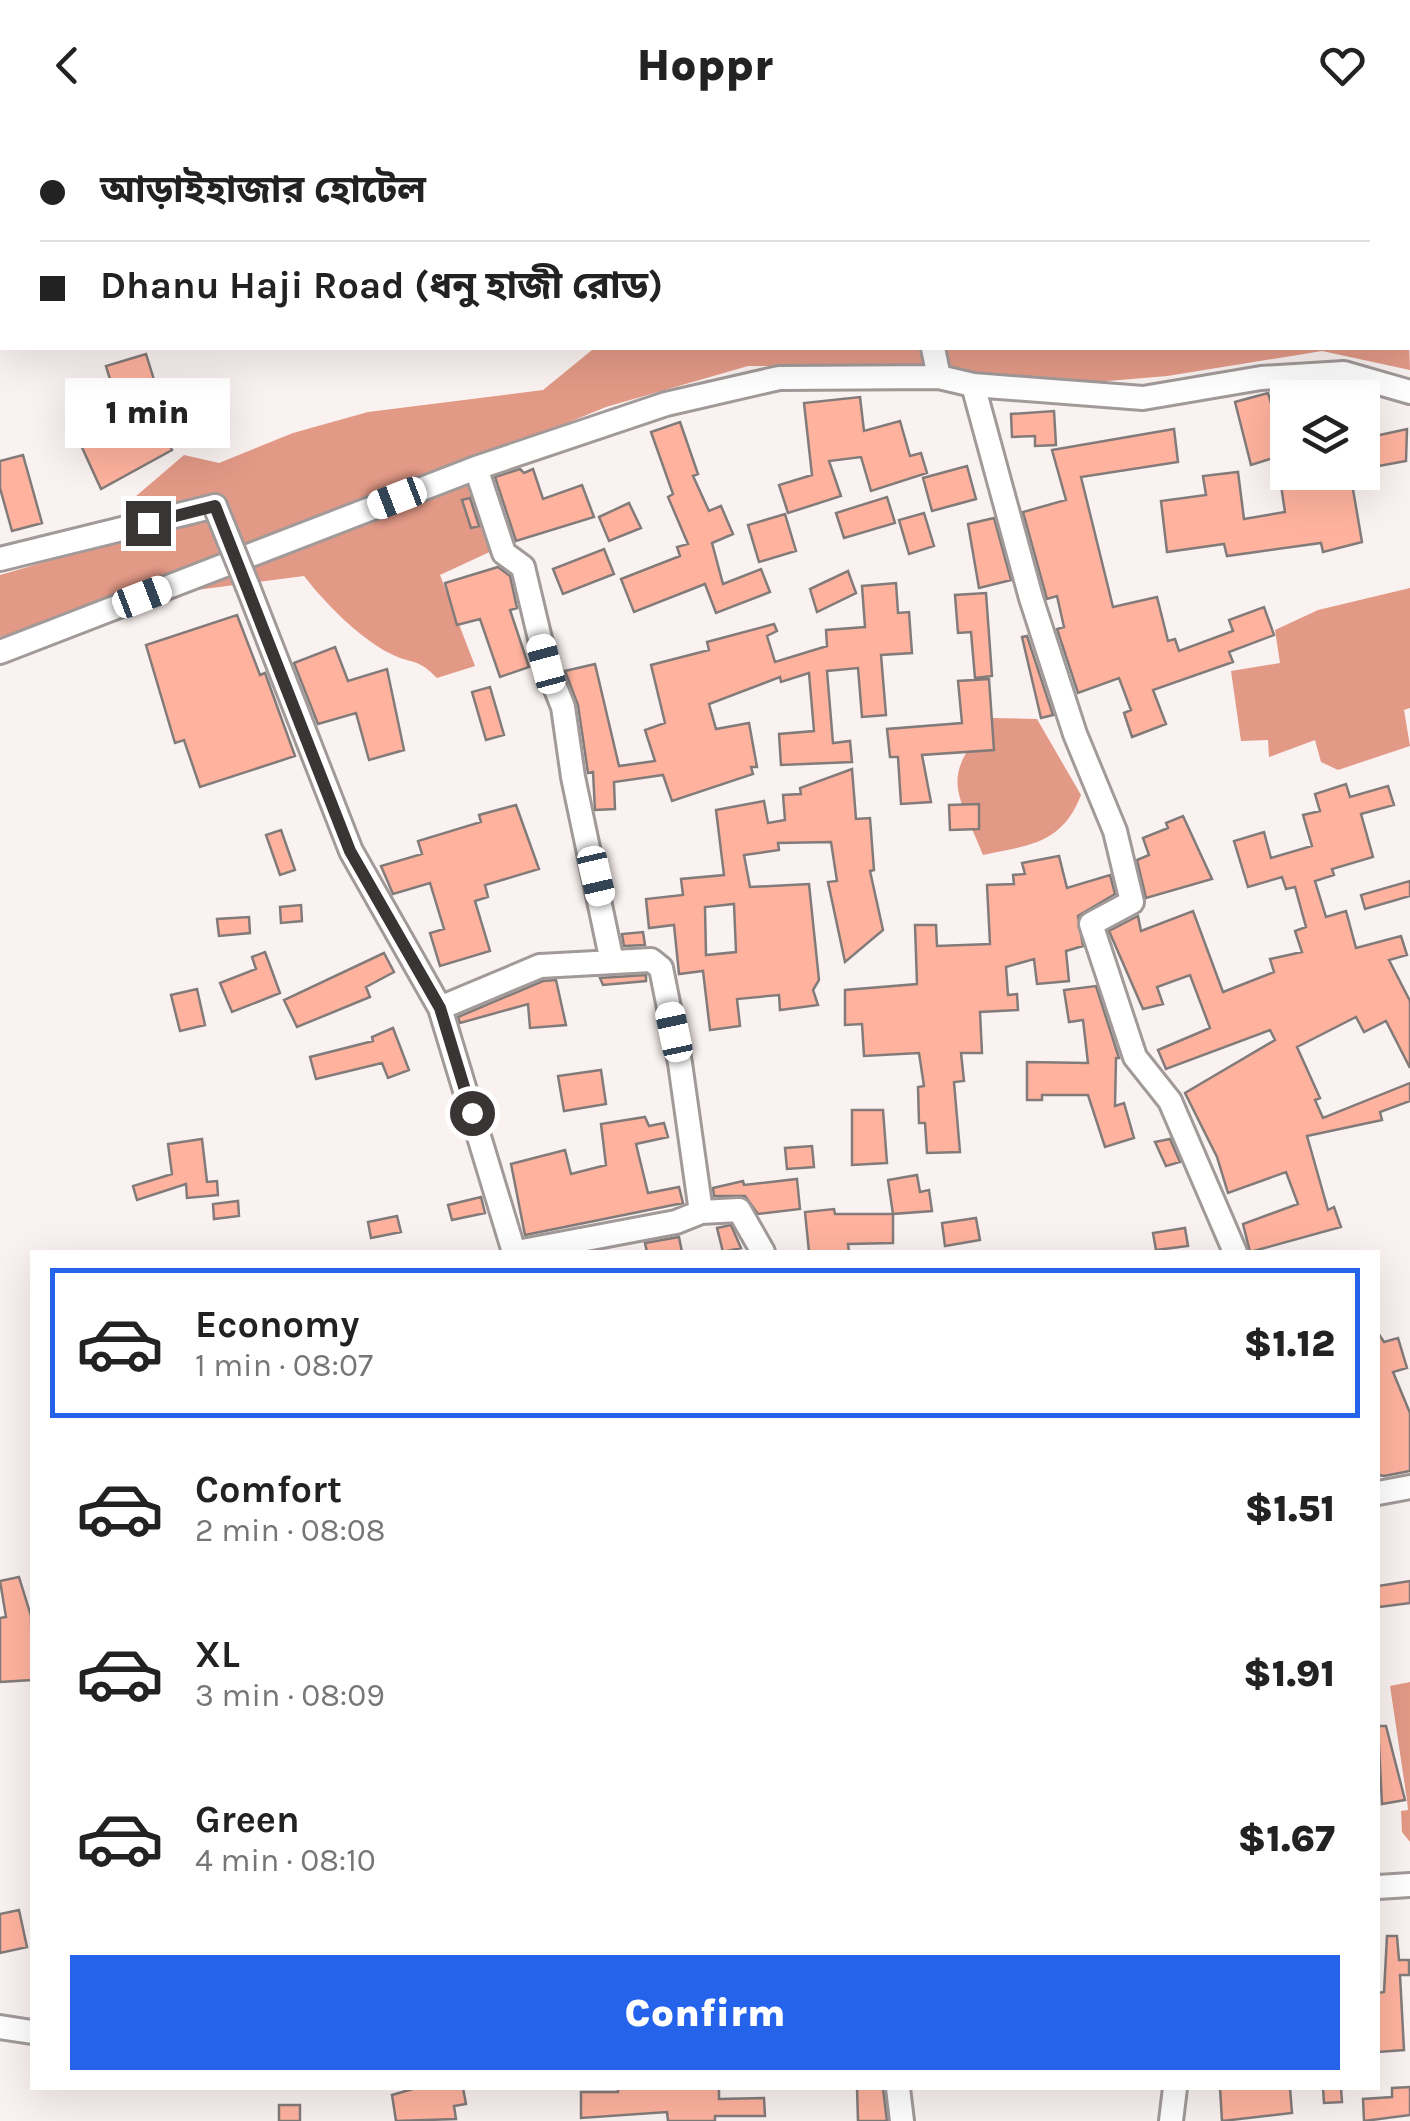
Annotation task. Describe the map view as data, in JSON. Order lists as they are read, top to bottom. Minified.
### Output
{"page":{"header":"Hoppr","banner":["আড়াইহাজার হোটেল","Dhanu Haji Road (ধনু হাজী রোড)"],"bubble":"1 min","list":[{"name":"Economy","note":"1 min · 08:07","value":"$1.12"},{"name":"Comfort","note":"2 min · 08:08","value":"$1.51"},{"name":"XL","note":"3 min · 08:09","value":"$1.91"},{"name":"Green","note":"4 min · 08:10","value":"$1.67"}],"buttons":"Confirm"}}
